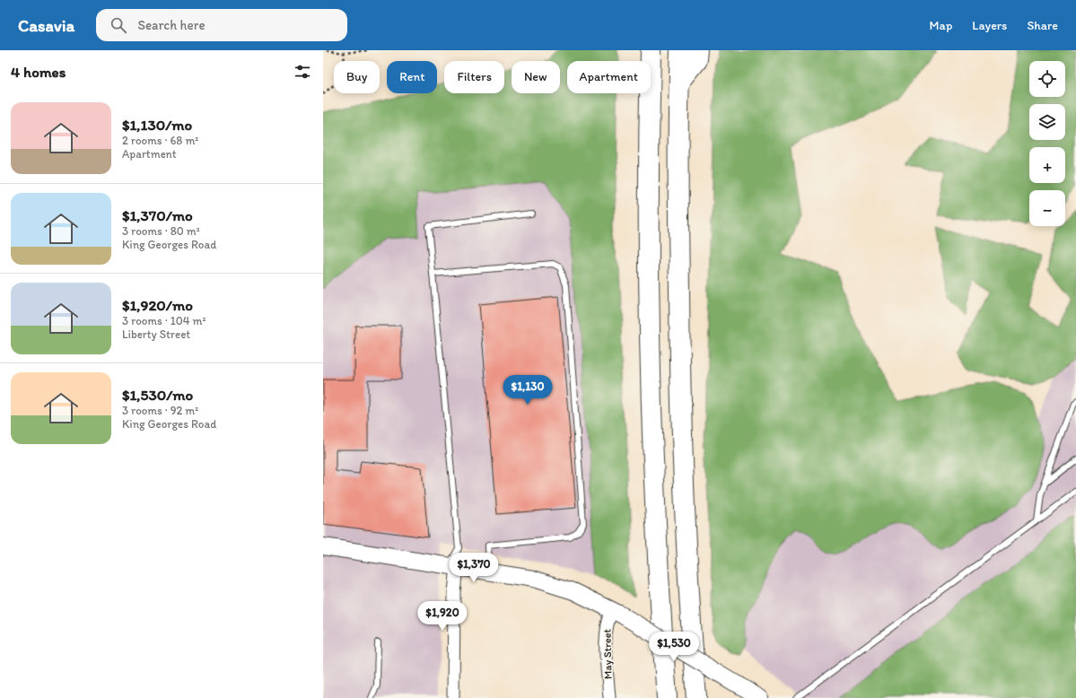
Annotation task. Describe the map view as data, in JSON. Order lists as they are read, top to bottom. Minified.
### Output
{"streets":{"street":["May Street"]},"page":{"header":"Casavia","search":"Search here","nav":["Map","Layers","Share"],"heading":"4 homes","map_buttons":["+","−"],"chip":["Buy","Rent","Filters","New","Apartment"],"list":[{"name":"$1,130/mo","note":"2 rooms · 68 m² · Apartment"},{"name":"$1,370/mo","note":"3 rooms · 80 m² · King Georges Road"},{"name":"$1,920/mo","note":"3 rooms · 104 m² · Liberty Street"},{"name":"$1,530/mo","note":"3 rooms · 92 m² · King Georges Road"}],"price":["$1,130","$1,370","$1,920","$1,530"]}}
